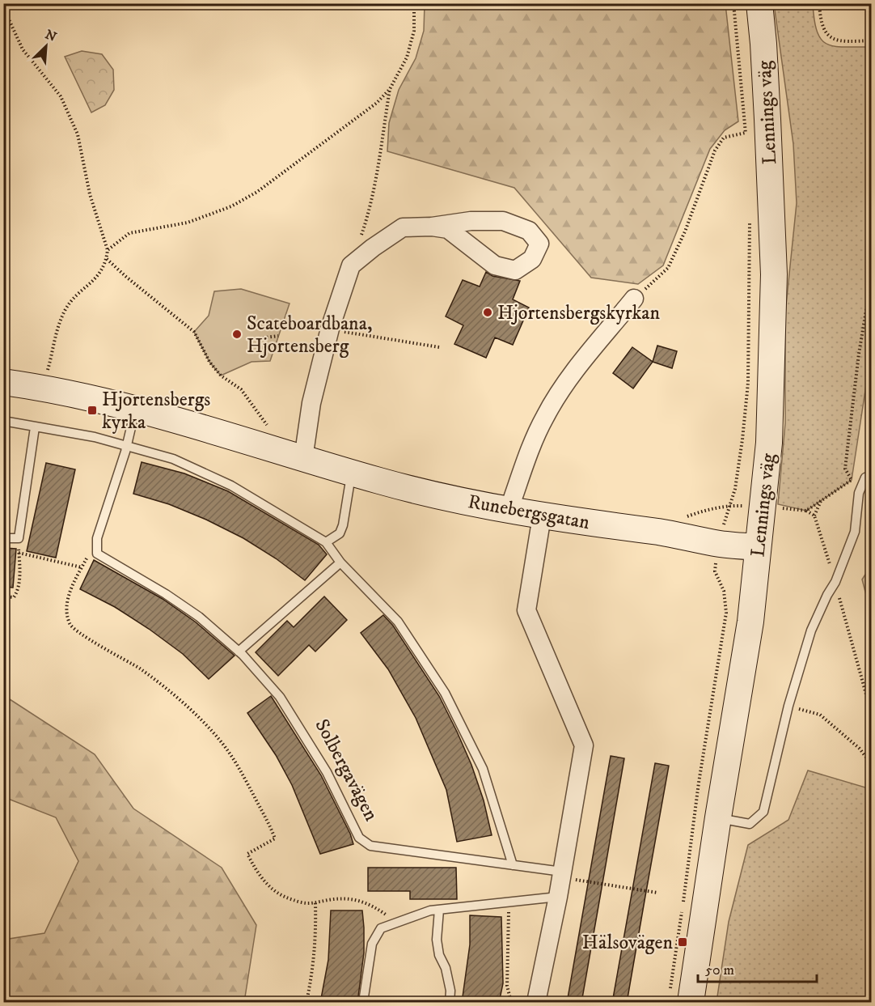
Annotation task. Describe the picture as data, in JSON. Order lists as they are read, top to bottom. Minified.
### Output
{"streets":{"main road":["Lennings väg","Runebergsgatan"],"lane":["Solbergavägen"]},"crossings":[["Lennings väg","Runebergsgatan"]],"places":{"other":["Hjortensbergskyrkan","Scateboardbana, Hjortensberg"],"transit":["Hjortensbergs kyrka","Hälsovägen"]},"scale_bar":"50 m","north":"top right"}
